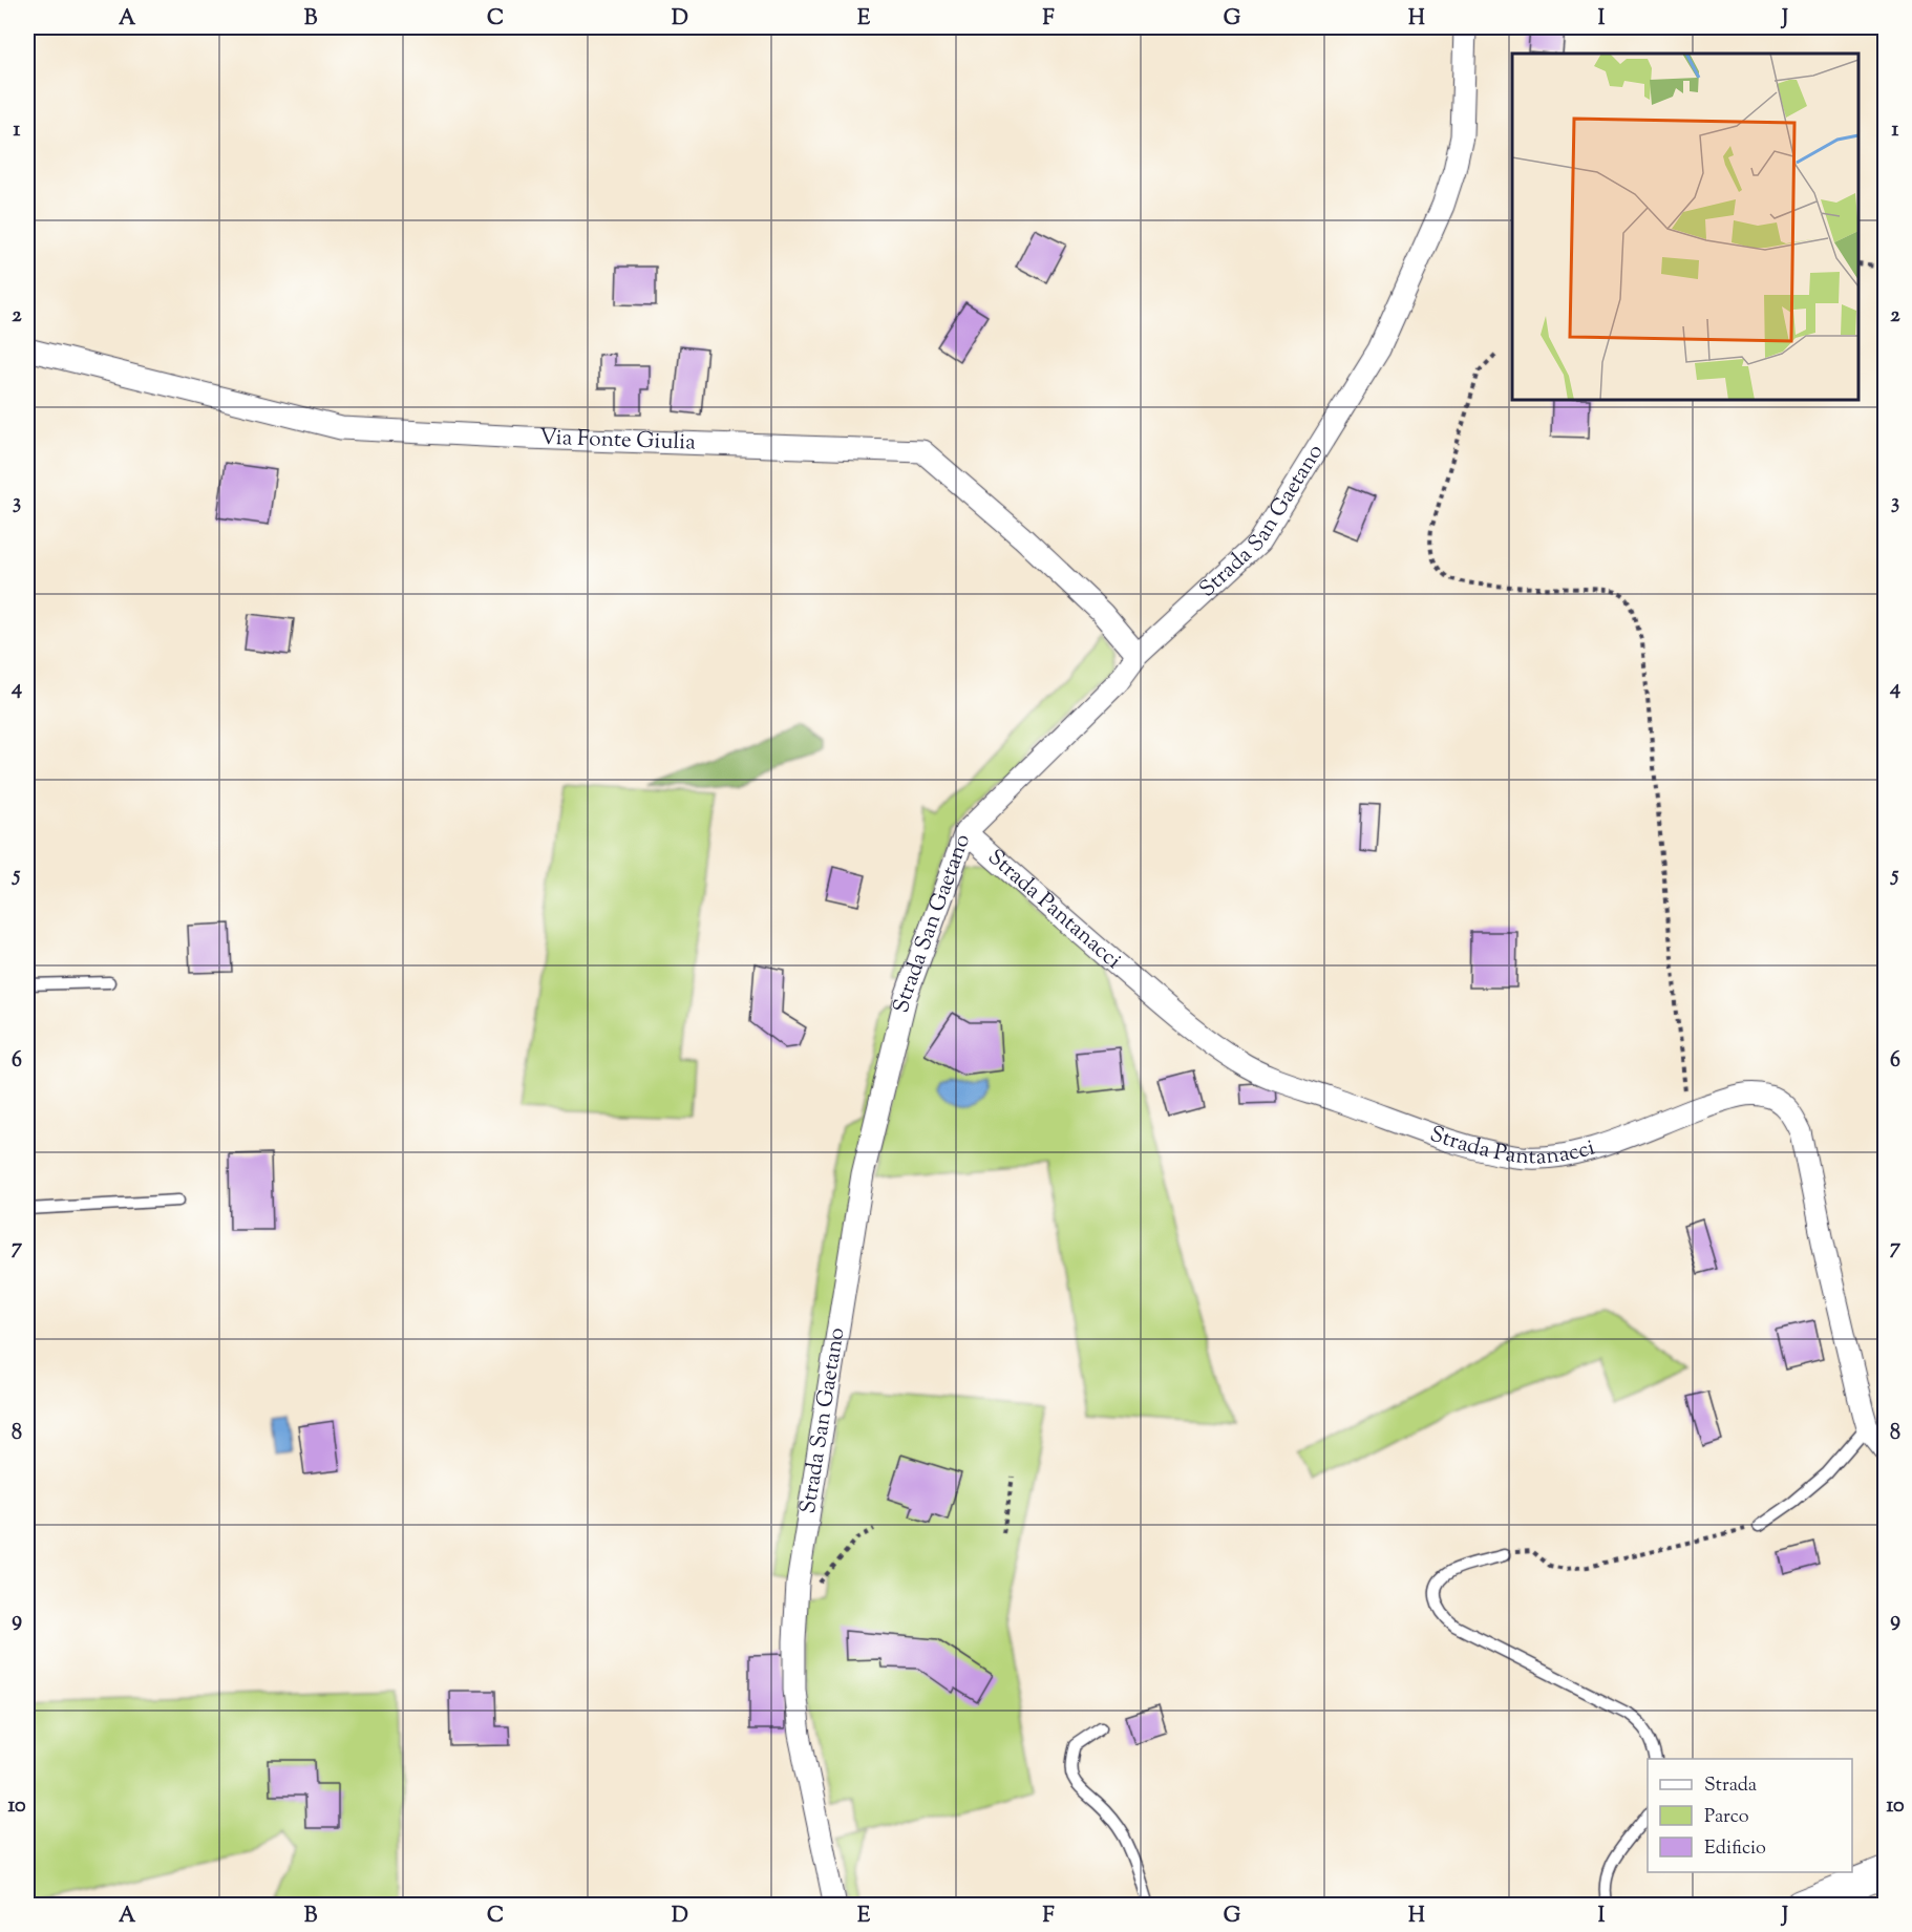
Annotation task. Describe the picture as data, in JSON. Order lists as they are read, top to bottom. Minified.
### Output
{"streets":{"street":["Via Fonte Giulia","Strada San Gaetano","Strada Pantanacci"]},"crossings":[["Via Fonte Giulia","Strada San Gaetano"],["Strada San Gaetano","Strada Pantanacci"]],"legend":["Strada","Parco","Edificio"],"grid":{"columns":["A","B","C","D","E","F","G","H","I","J"],"rows":["1","2","3","4","5","6","7","8","9","10"]}}
